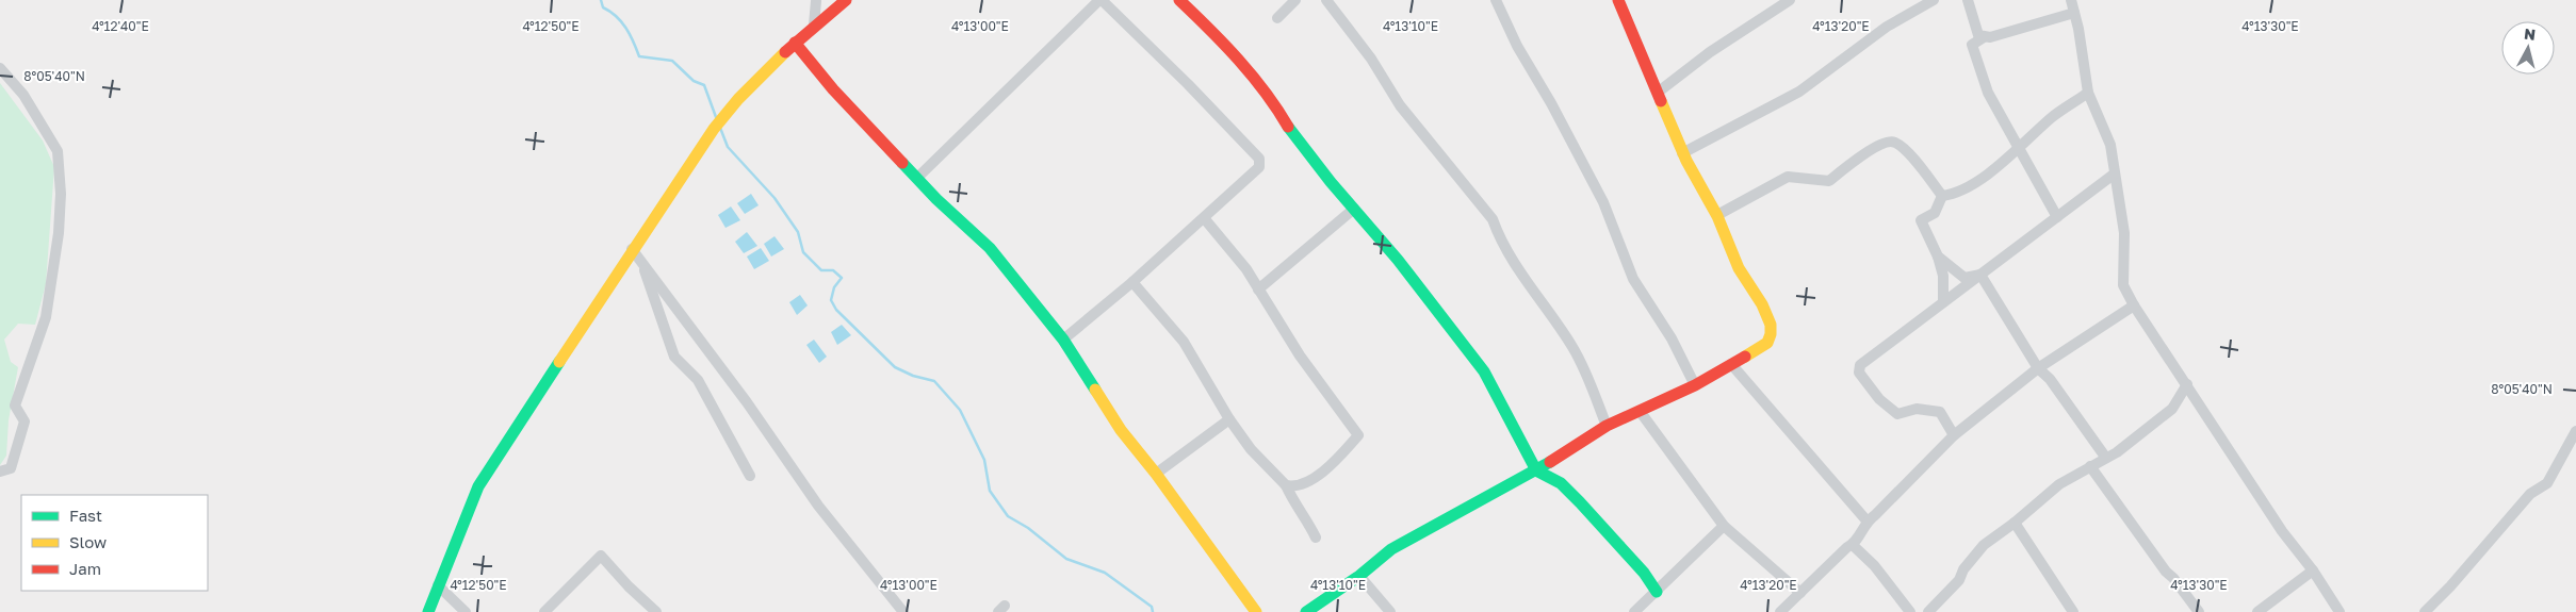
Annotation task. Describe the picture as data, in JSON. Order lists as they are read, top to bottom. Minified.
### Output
{"legend":["Fast","Slow","Jam"],"north":"top","coordinates":["4°12'40\"E","4°12'50\"E","4°13'00\"E","4°13'10\"E","4°13'20\"E","4°13'30\"E","8°05'40\"N"]}
